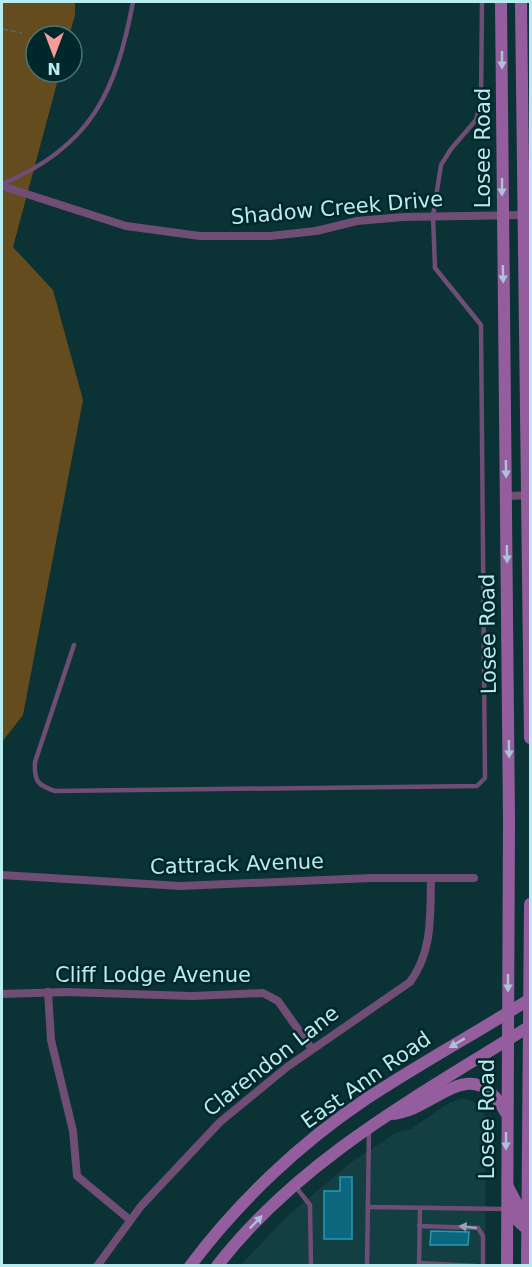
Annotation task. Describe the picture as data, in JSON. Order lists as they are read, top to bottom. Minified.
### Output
{"streets":{"main road":["Losee Road","East Ann Road"],"street":["Shadow Creek Drive","Cattrack Avenue","Cliff Lodge Avenue","Clarendon Lane"]},"crossings":[["Losee Road","Shadow Creek Drive"],["Losee Road","East Ann Road"],["Cattrack Avenue","Clarendon Lane"],["Cliff Lodge Avenue","Clarendon Lane"]],"north":"bottom"}
